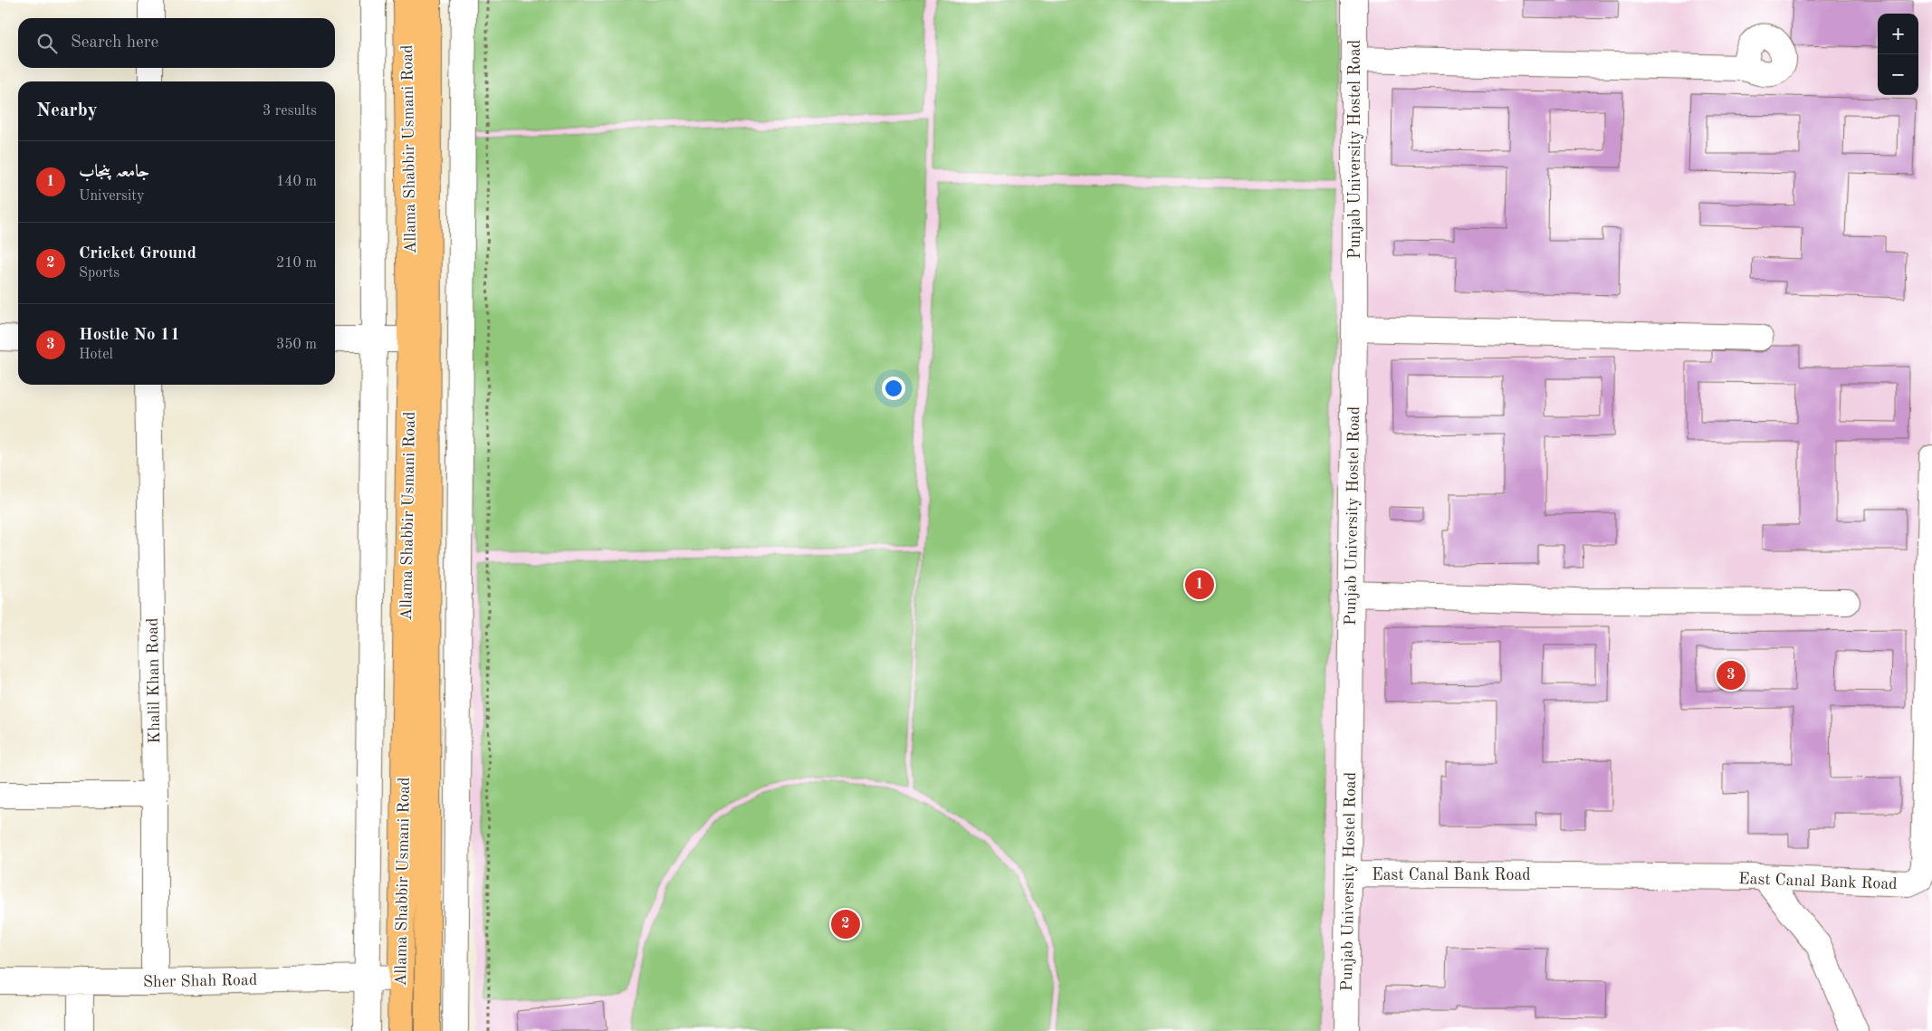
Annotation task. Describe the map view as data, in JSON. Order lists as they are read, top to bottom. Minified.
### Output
{"streets":{"main road":["Allama Shabbir Usmani Road"],"street":["Punjab University Hostel Road","Khalil Khan Road","East Canal Bank Road","Sher Shah Road"]},"crossings":[["Allama Shabbir Usmani Road","Sher Shah Road"],["Punjab University Hostel Road","East Canal Bank Road"],["Khalil Khan Road","Sher Shah Road"]],"page":{"map_buttons":["+","−"],"search":"Search here","heading":["Nearby","3 results"],"list":[{"mark":"1","name":"جامعہ پنجاب","note":"University","value":"140 m"},{"mark":"2","name":"Cricket Ground","note":"Sports","value":"210 m"},{"mark":"3","name":"Hostle No 11","note":"Hotel","value":"350 m"}],"pins":["1","3","2"]}}
